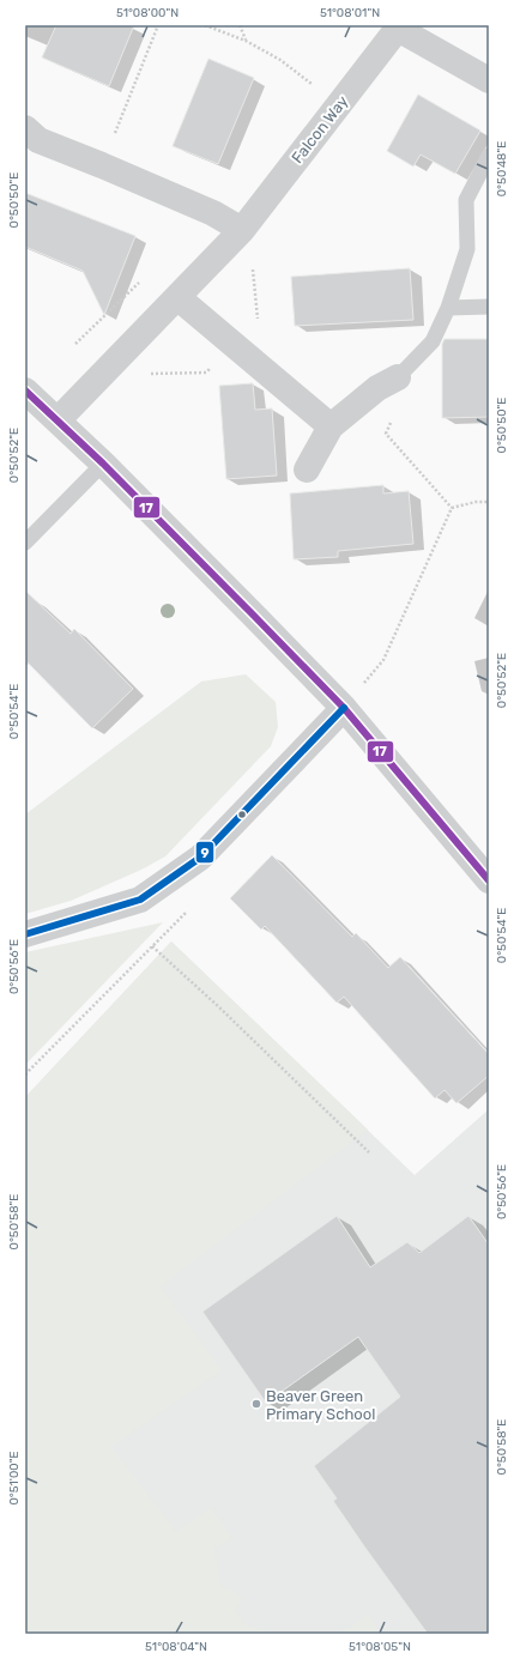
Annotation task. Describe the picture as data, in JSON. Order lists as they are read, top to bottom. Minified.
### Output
{"streets":{"street":["Falcon Way"]},"places":["Beaver Green Primary School"],"lines":["transit line 17","transit line 9"],"coordinates":["51°08'00\"N","51°08'01\"N","0°50'48\"E","0°50'50\"E","0°50'52\"E","0°50'54\"E","0°50'56\"E","0°50'58\"E","0°51'00\"E","51°08'04\"N","51°08'05\"N"]}
